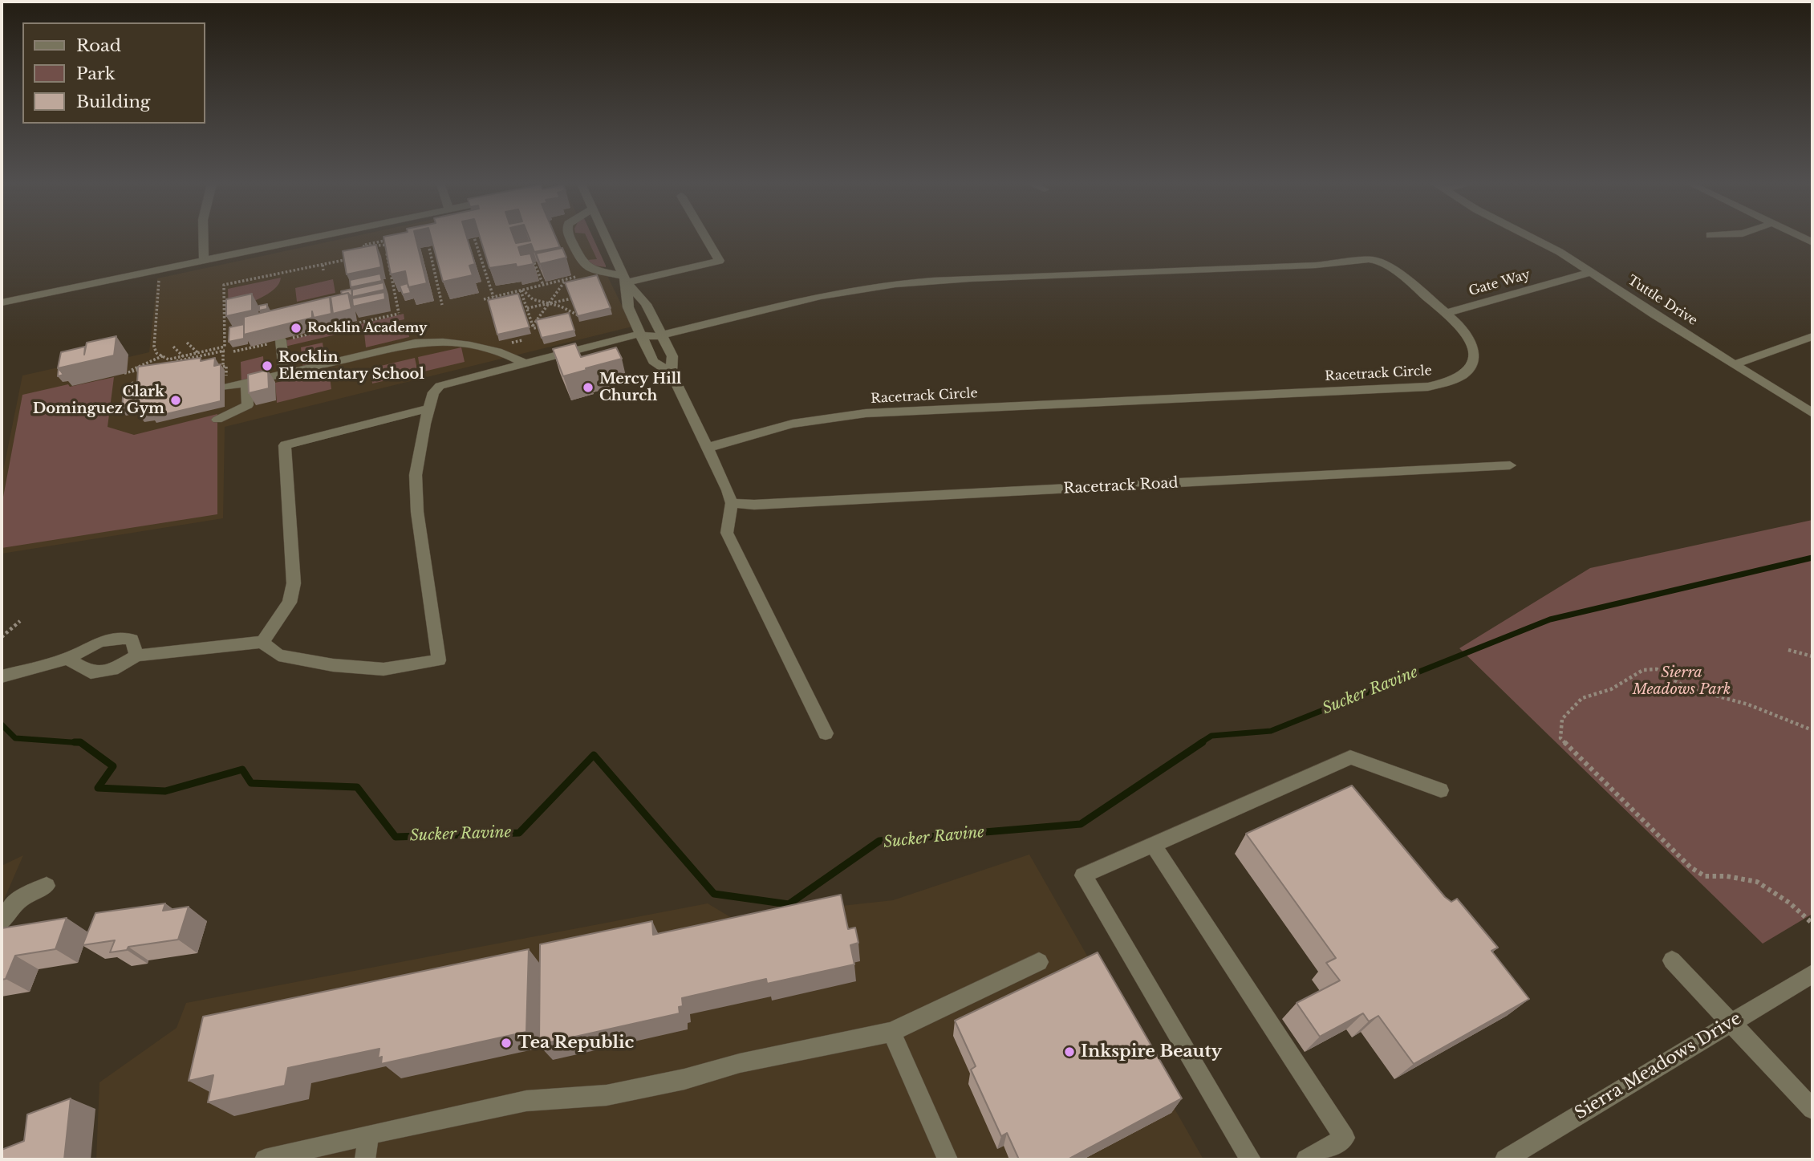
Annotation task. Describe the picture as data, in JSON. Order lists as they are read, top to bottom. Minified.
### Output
{"streets":{"street":["Gate Way","Tuttle Drive","Racetrack Circle","Racetrack Road","Sierra Meadows Drive"]},"crossings":[["Gate Way","Tuttle Drive"],["Gate Way","Racetrack Circle"]],"water":["Sucker Ravine"],"parks":["Sierra Meadows Park"],"places":["Rocklin Academy","Rocklin Elementary School","Mercy Hill Church","Clark Dominguez Gym","Tea Republic","Inkspire Beauty"],"legend":["Road","Park","Building"]}
